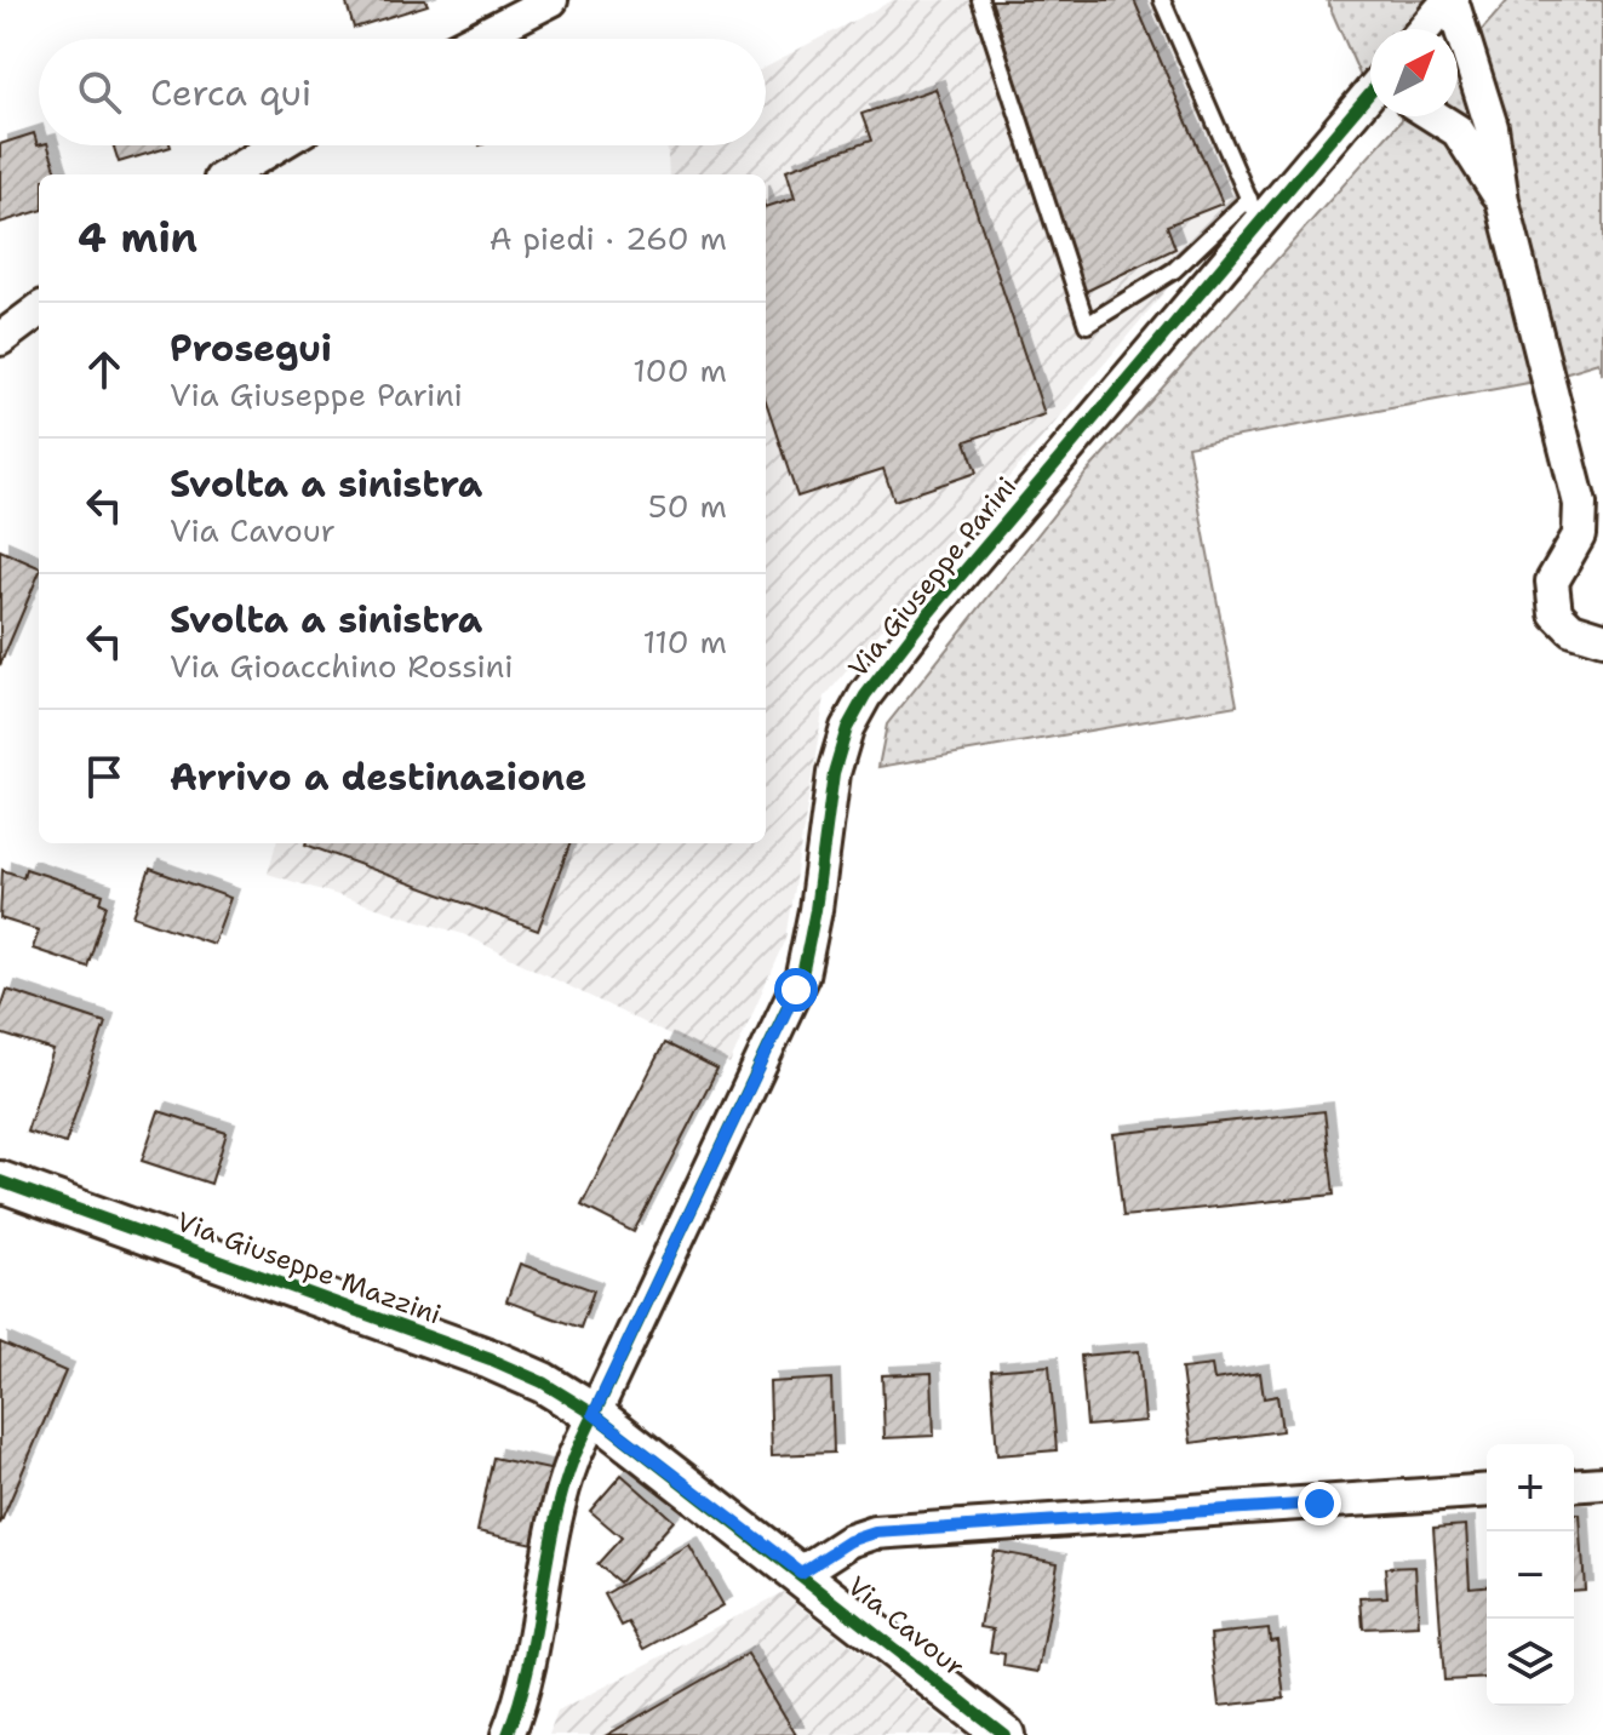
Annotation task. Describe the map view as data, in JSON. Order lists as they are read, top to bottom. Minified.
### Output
{"streets":{"street":["Via Giuseppe Parini","Via Giuseppe Mazzini","Via Cavour"]},"crossings":[["Via Giuseppe Parini","Via Giuseppe Mazzini"],["Via Giuseppe Parini","Via Cavour"],["Via Giuseppe Mazzini","Via Cavour"]],"north":"top right","page":{"search":"Cerca qui","heading":["4 min","A piedi · 260 m"],"list":[["Prosegui","Via Giuseppe Parini","100 m"],["Svolta a sinistra","Via Cavour","50 m"],["Svolta a sinistra","Via Gioacchino Rossini","110 m"],"Arrivo a destinazione"],"map_buttons":["+","−"]}}
